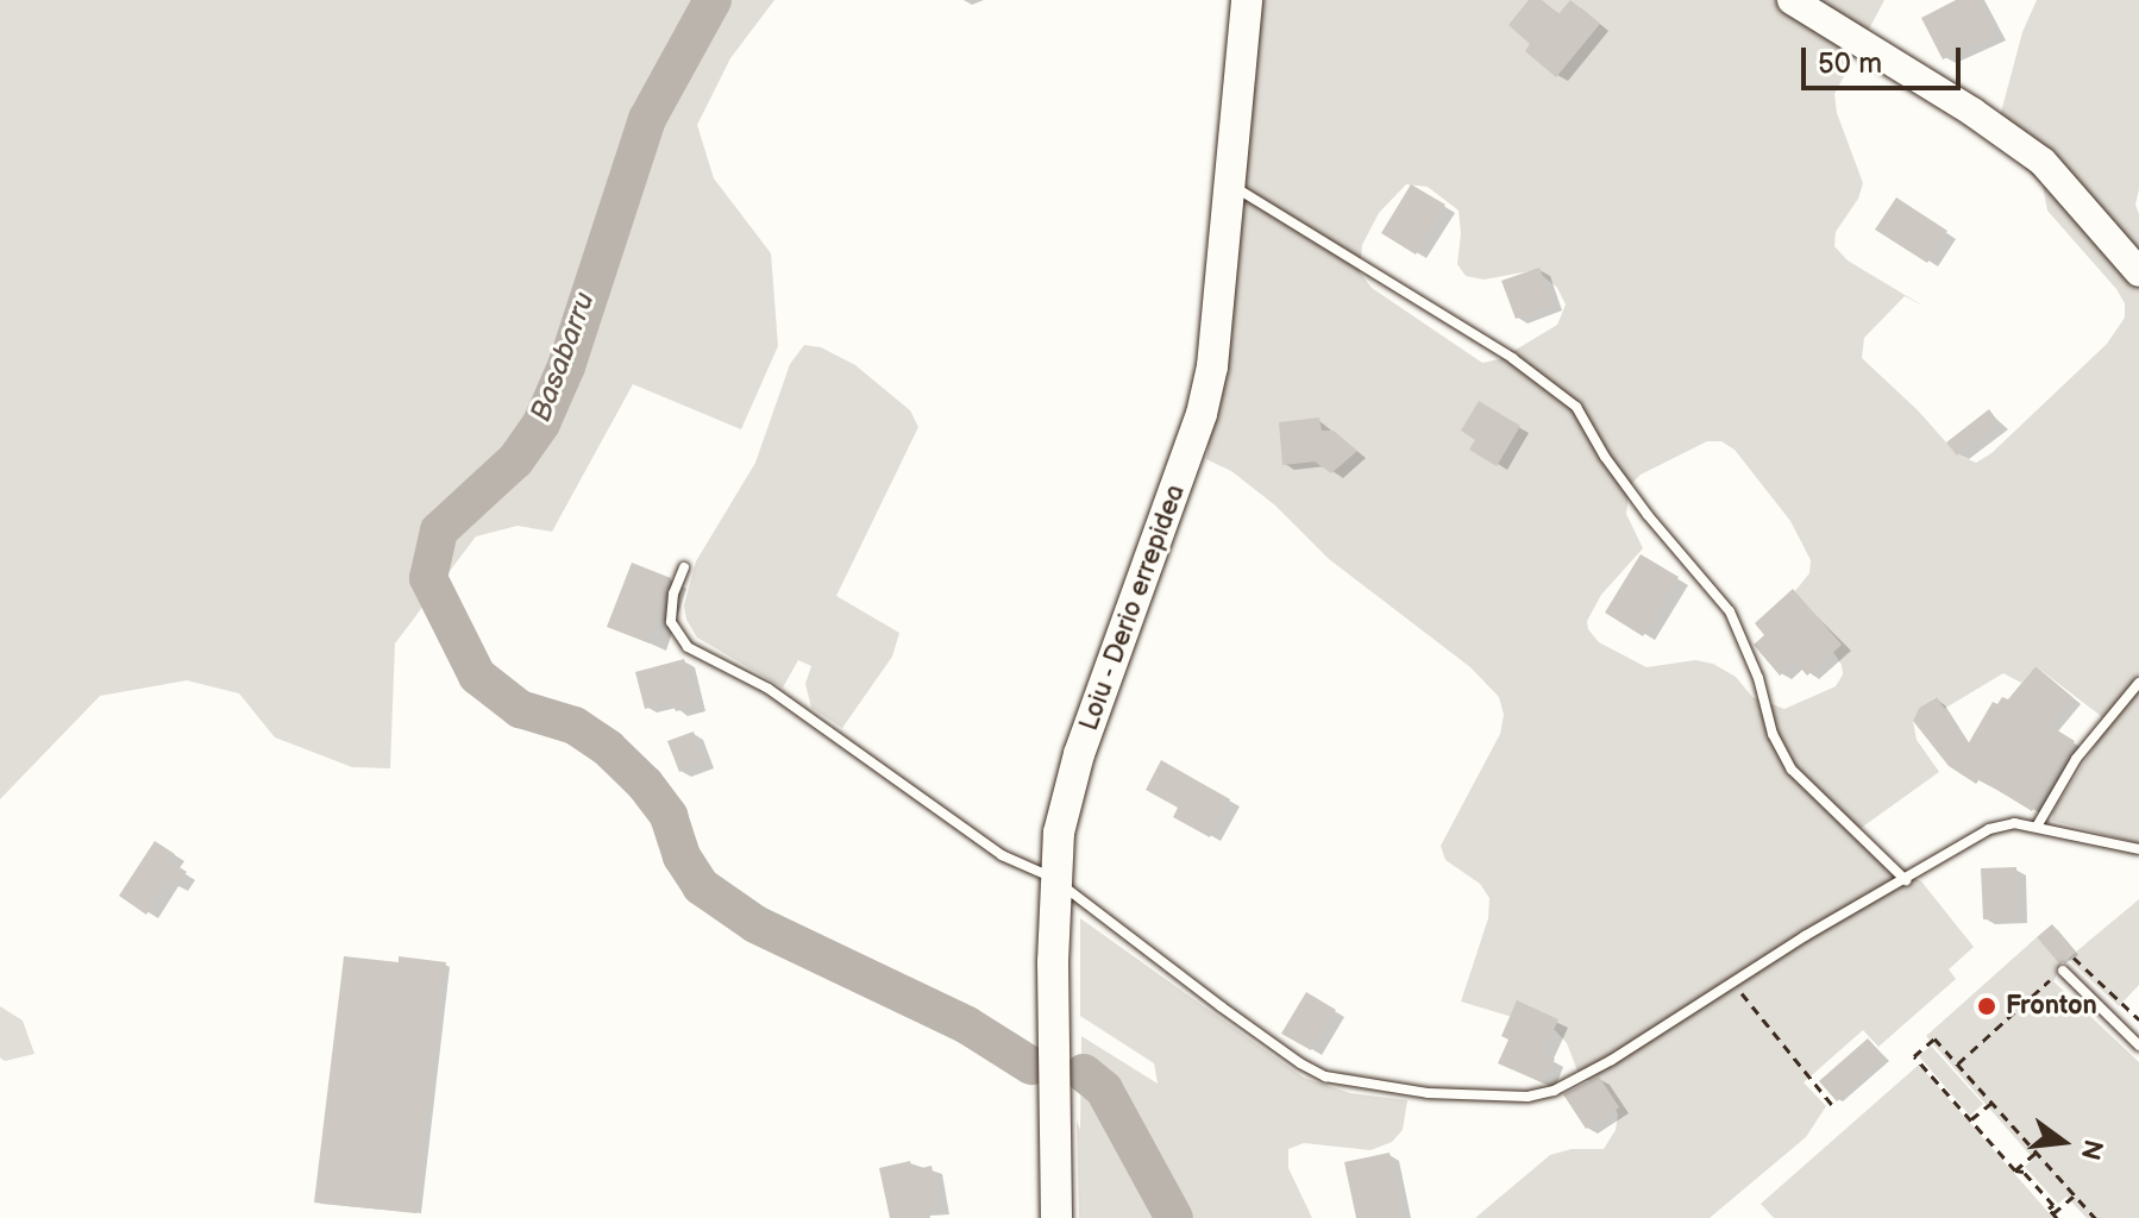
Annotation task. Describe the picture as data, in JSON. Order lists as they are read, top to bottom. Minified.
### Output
{"streets":{"main road":["Loiu - Derio errepidea"]},"water":["Basabarru"],"places":["Fronton"],"scale_bar":"50 m","north":"right"}
